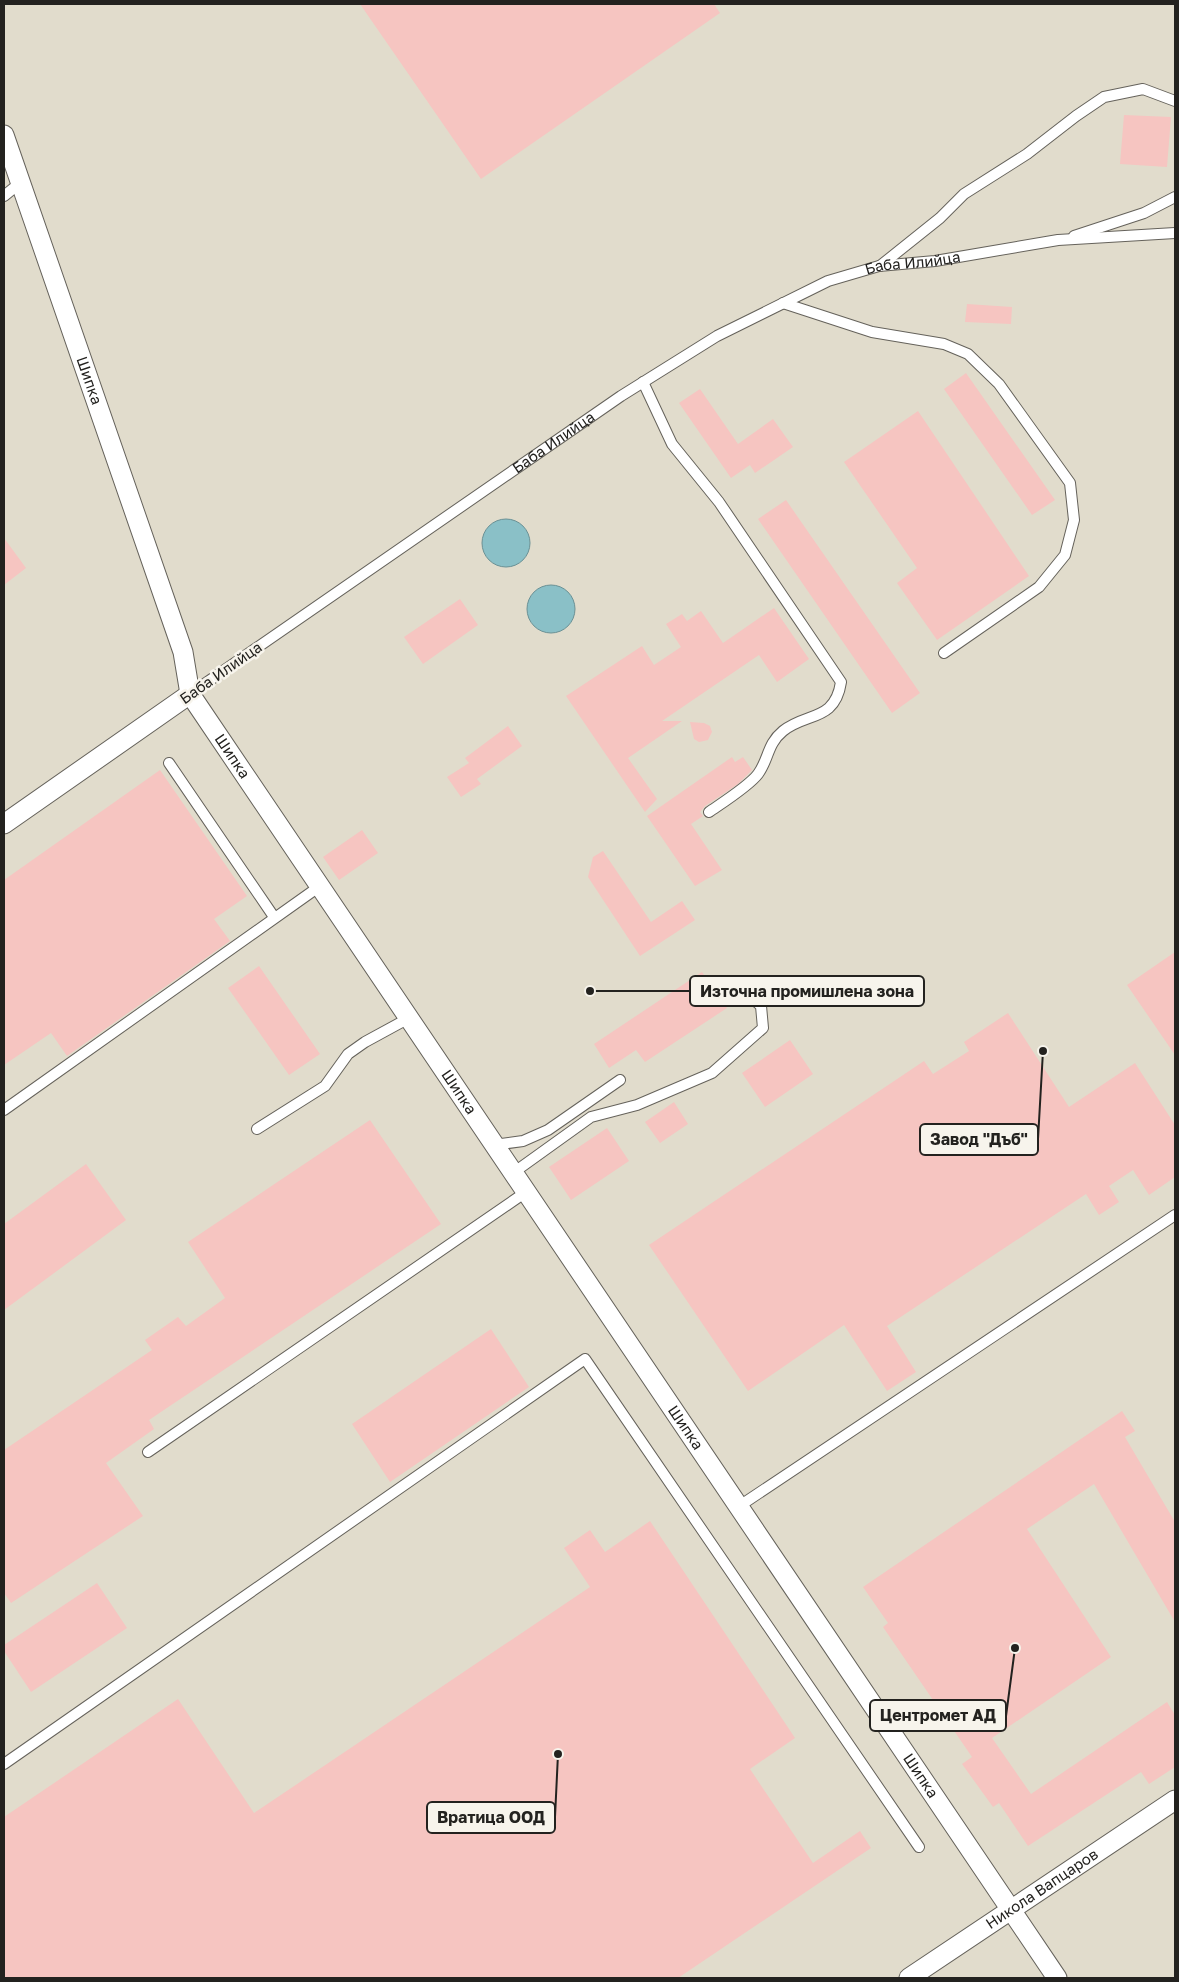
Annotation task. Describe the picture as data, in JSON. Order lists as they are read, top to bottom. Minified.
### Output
{"streets":{"street":["Баба Илийца","Шипка","Никола Вапцаров"]},"crossings":[["Баба Илийца","Шипка"],["Шипка","Никола Вапцаров"]],"places":["Източна промишлена зона","Завод \"Дъб\"","Центромет АД","Вратица ООД"]}
